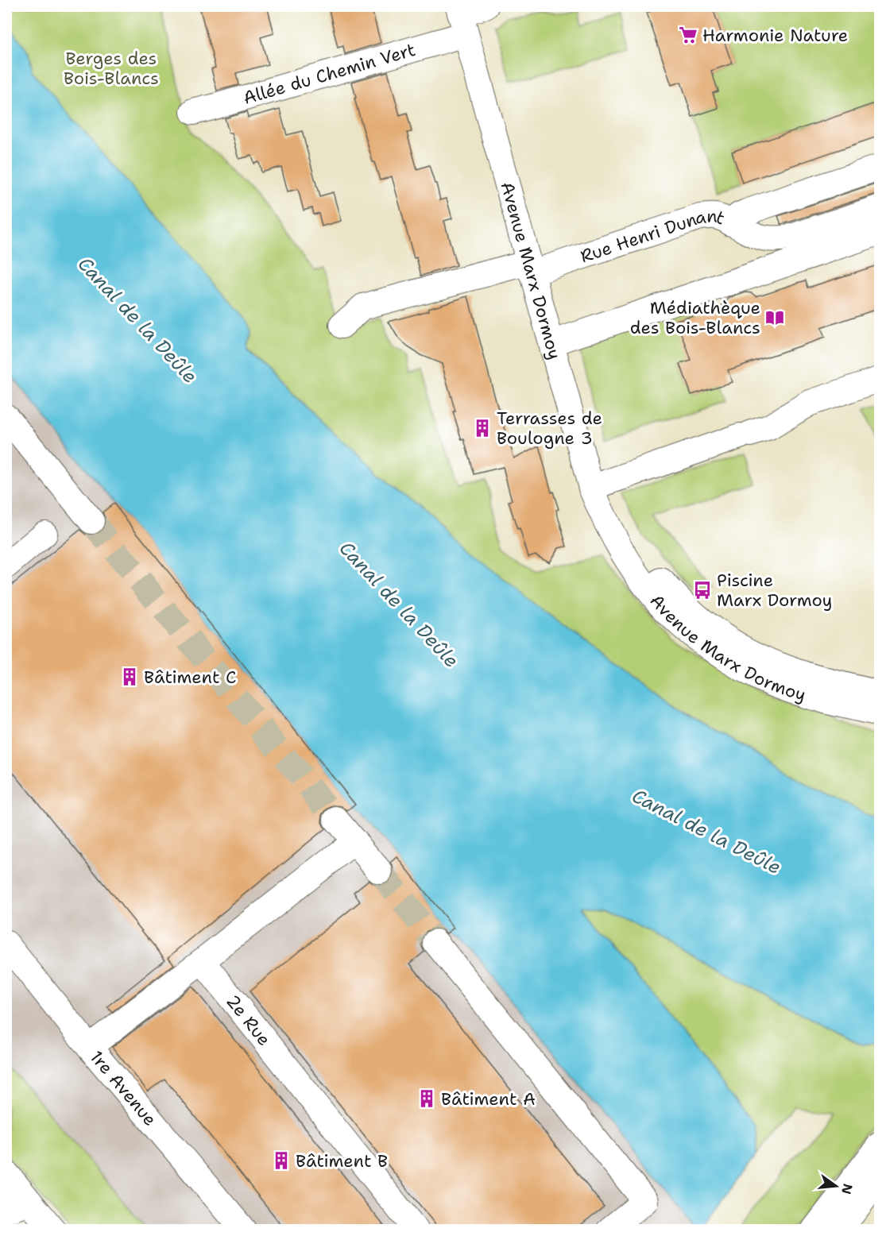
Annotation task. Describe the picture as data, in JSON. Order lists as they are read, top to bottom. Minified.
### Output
{"streets":{"street":["Allée du Chemin Vert","Rue Henri Dunant","Avenue Marx Dormoy","2e Rue","1re Avenue"]},"crossings":[["Allée du Chemin Vert","Avenue Marx Dormoy"],["Rue Henri Dunant","Avenue Marx Dormoy"]],"water":["Canal de la Deûle"],"parks":["Berges des Bois-Blancs"],"places":{"supermarket":["Harmonie Nature"],"library":["Médiathèque des Bois-Blancs"],"building":["Terrasses de Boulogne 3","Bâtiment C","Bâtiment A","Bâtiment B"],"bus stop":["Piscine Marx Dormoy"]},"north":"right"}
